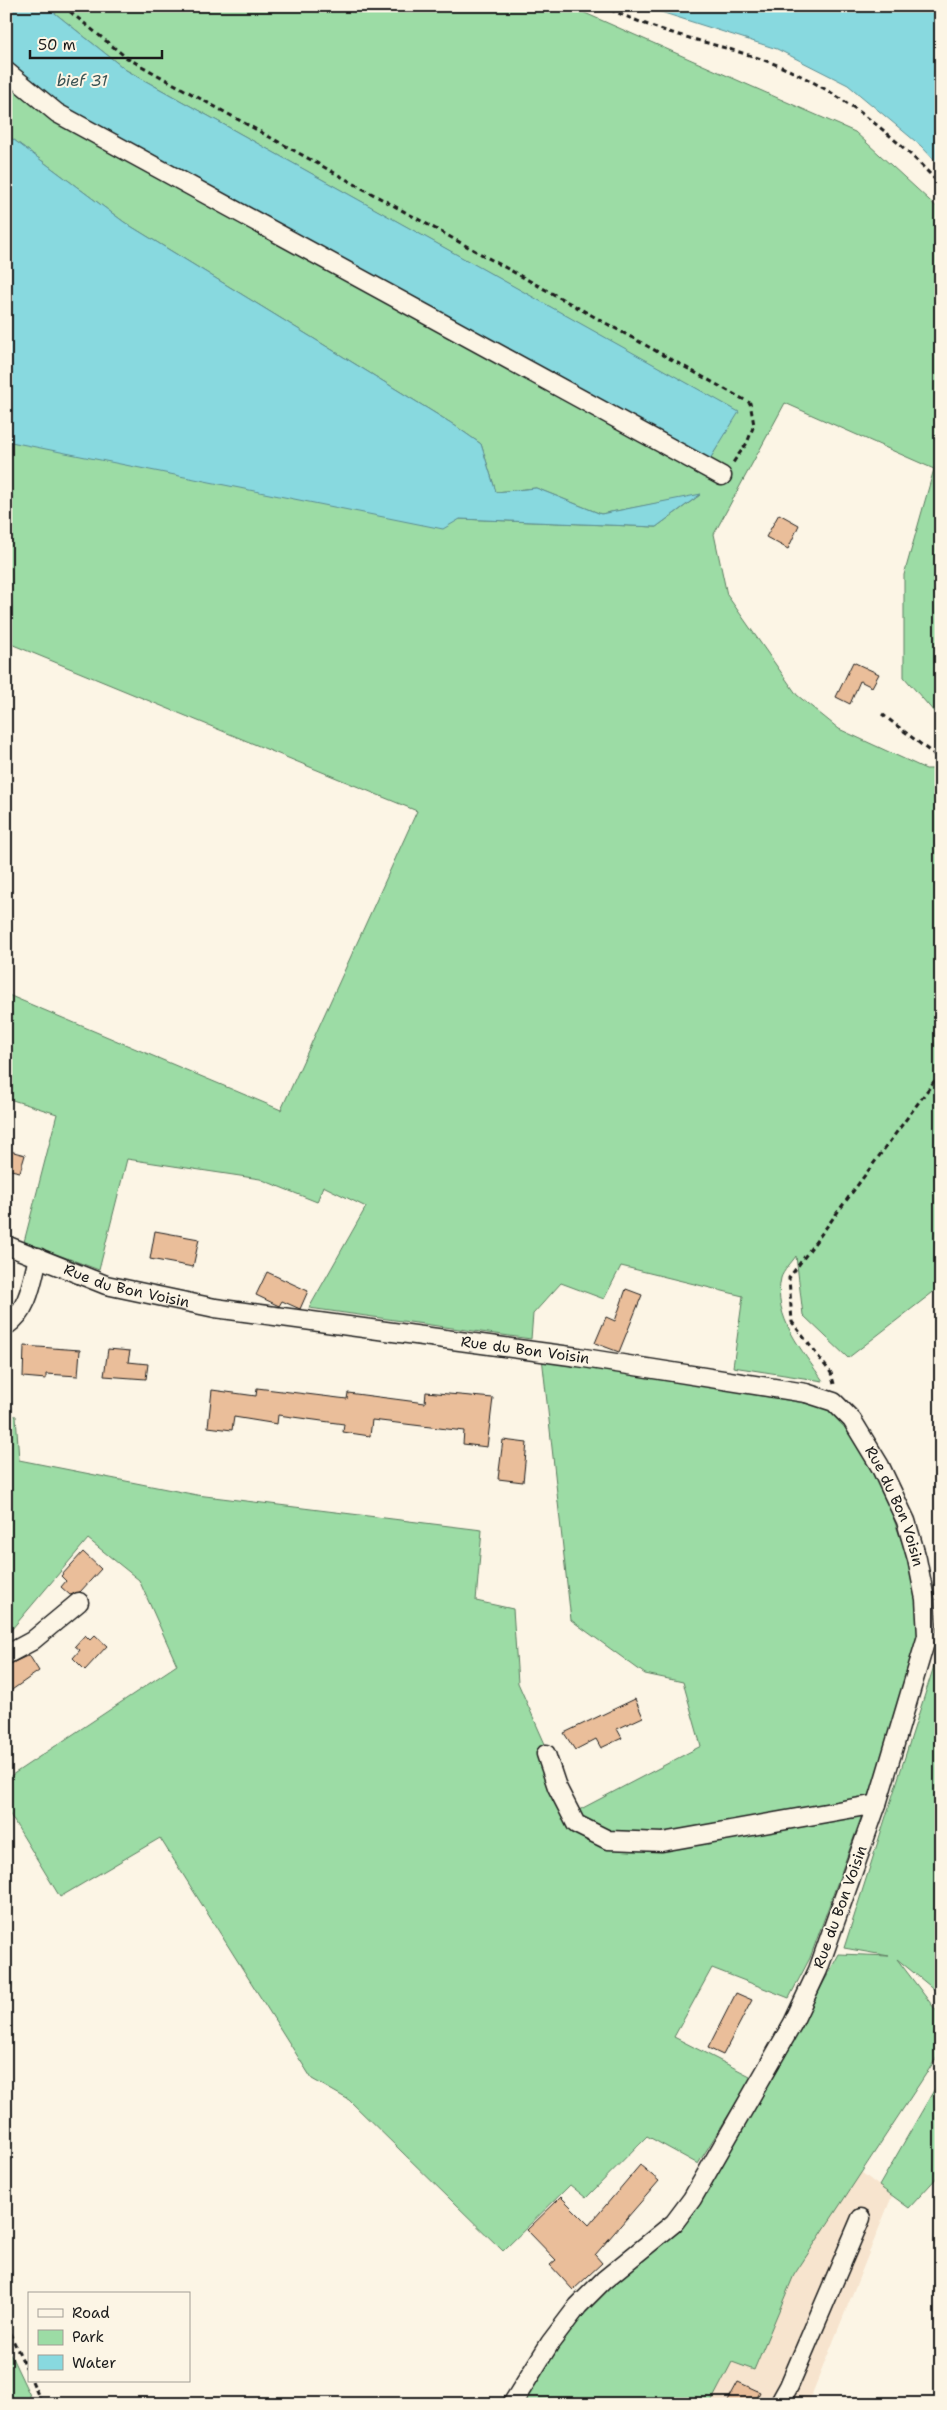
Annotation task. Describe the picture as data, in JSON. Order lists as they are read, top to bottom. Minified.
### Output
{"streets":{"street":["Rue du Bon Voisin"]},"water":["bief 31"],"legend":["Road","Park","Water"],"scale_bar":"50 m"}
